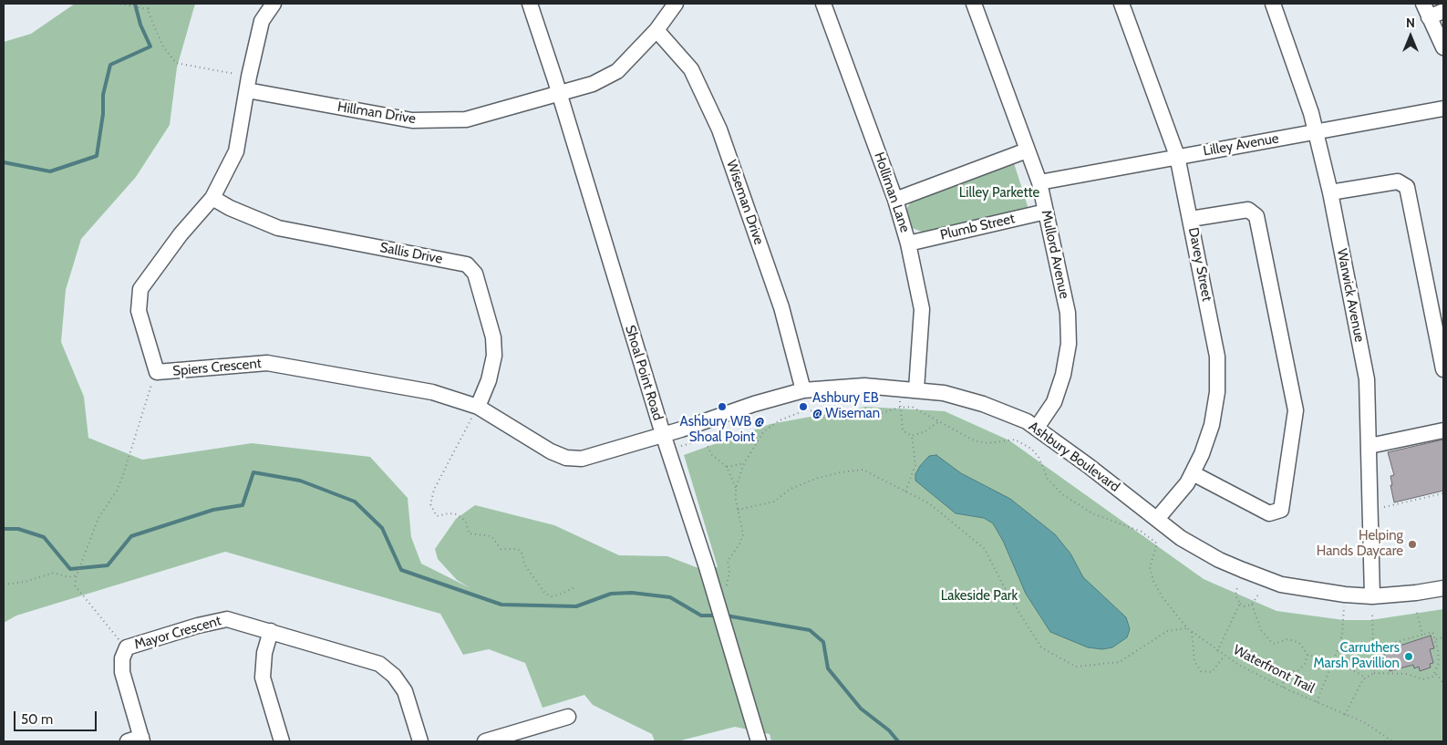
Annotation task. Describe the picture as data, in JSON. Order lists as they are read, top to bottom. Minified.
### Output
{"streets":{"street":["Hillman Drive","Lilley Avenue","Holliman Lane","Wiseman Drive","Plumb Street","Sallis Drive","Mullord Avenue","Davey Street","Warwick Avenue","Spiers Crescent","Shoal Point Road","Ashbury Boulevard","Mayor Crescent"],"path":["Waterfront Trail"]},"crossings":[["Hillman Drive","Spiers Crescent"],["Hillman Drive","Shoal Point Road"],["Lilley Avenue","Mullord Avenue"],["Lilley Avenue","Davey Street"],["Lilley Avenue","Warwick Avenue"],["Holliman Lane","Plumb Street"],["Holliman Lane","Ashbury Boulevard"],["Wiseman Drive","Ashbury Boulevard"],["Plumb Street","Mullord Avenue"],["Sallis Drive","Spiers Crescent"],["Mullord Avenue","Ashbury Boulevard"],["Davey Street","Ashbury Boulevard"],["Warwick Avenue","Ashbury Boulevard"],["Spiers Crescent","Shoal Point Road"],["Spiers Crescent","Ashbury Boulevard"],["Shoal Point Road","Ashbury Boulevard"]],"parks":["Lilley Parkette","Lakeside Park"],"places":["Ashbury WB @ Shoal Point","Ashbury EB @ Wiseman","Helping Hands Daycare","Carruthers Marsh Pavillion"],"scale_bar":"50 m","north":"top"}
